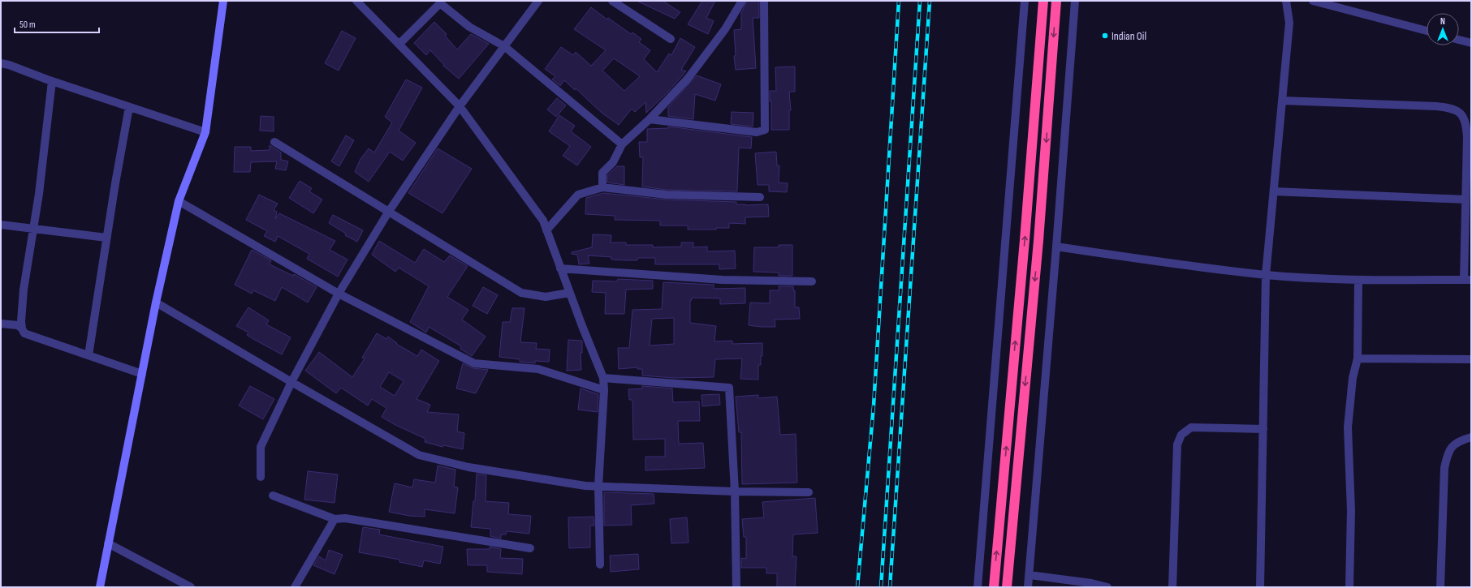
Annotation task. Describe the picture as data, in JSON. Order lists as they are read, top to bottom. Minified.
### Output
{"places":["Indian Oil"],"scale_bar":"50 m","north":"top"}
